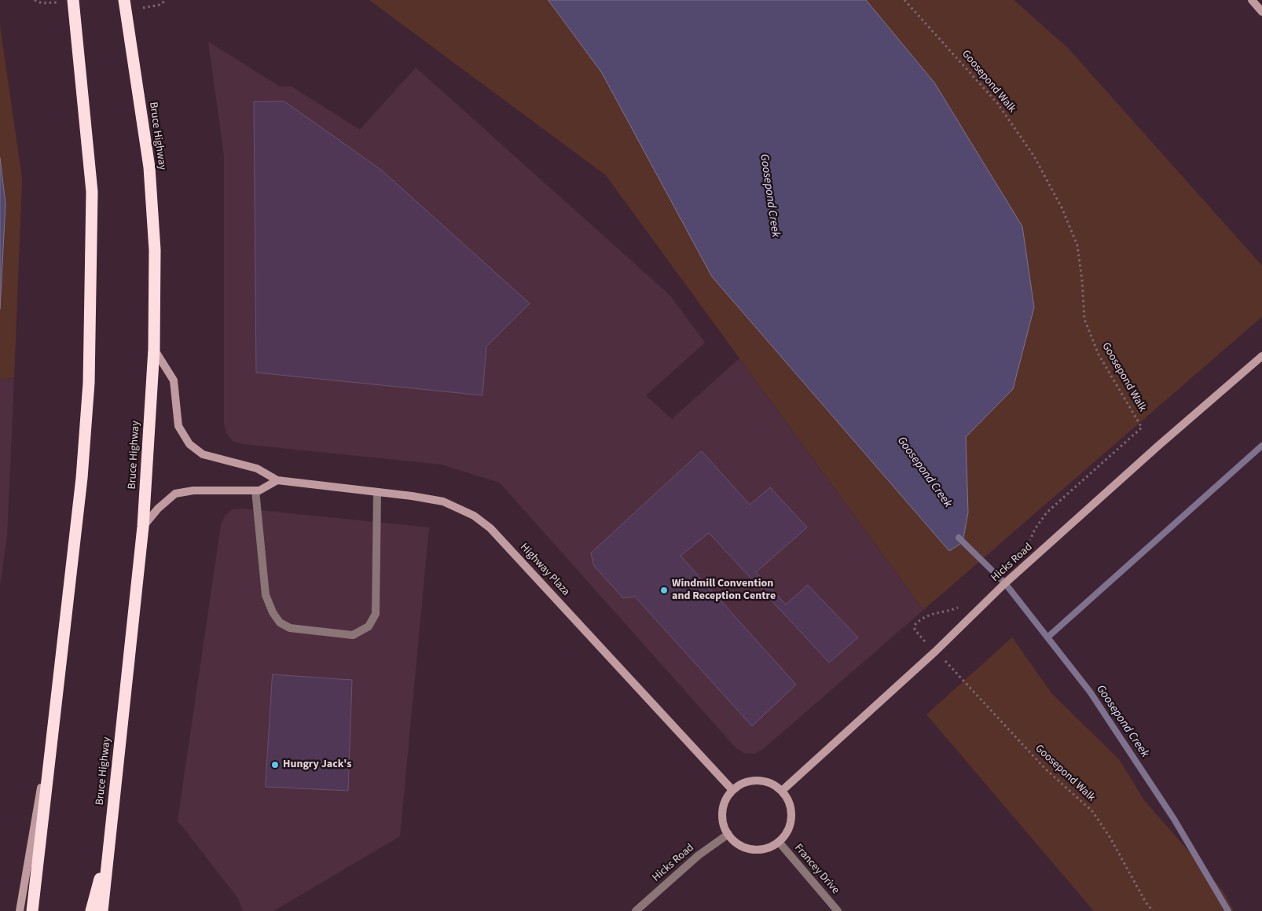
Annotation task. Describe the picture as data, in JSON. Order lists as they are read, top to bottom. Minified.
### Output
{"streets":{"highway":["Bruce Highway"],"street":["Hicks Road","Highway Plaza","Francey Drive"],"path":["Goosepond Walk"]},"crossings":[["Bruce Highway","Highway Plaza"],["Hicks Road","Highway Plaza"],["Hicks Road","Francey Drive"],["Highway Plaza","Francey Drive"]],"water":["Goosepond Creek"],"places":["Windmill Convention and Reception Centre","Hungry Jack's"]}
